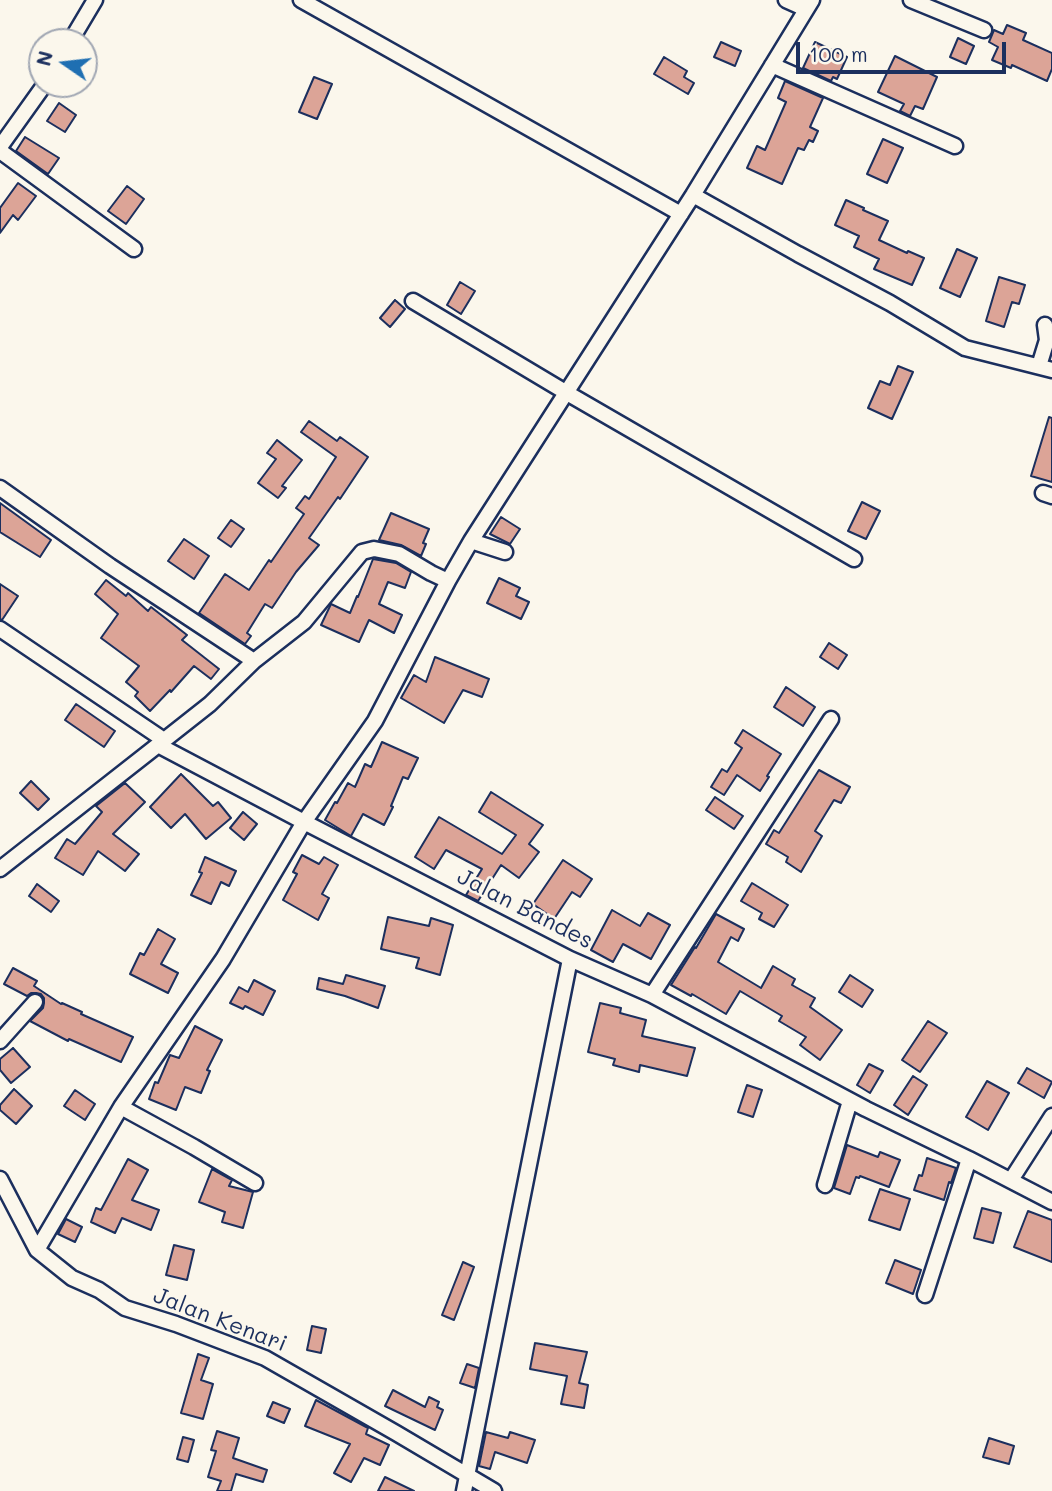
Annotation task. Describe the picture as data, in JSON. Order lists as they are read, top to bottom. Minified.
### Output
{"streets":{"street":["Jalan Bandes","Jalan Kenari"]},"scale_bar":"100 m","north":"left"}
